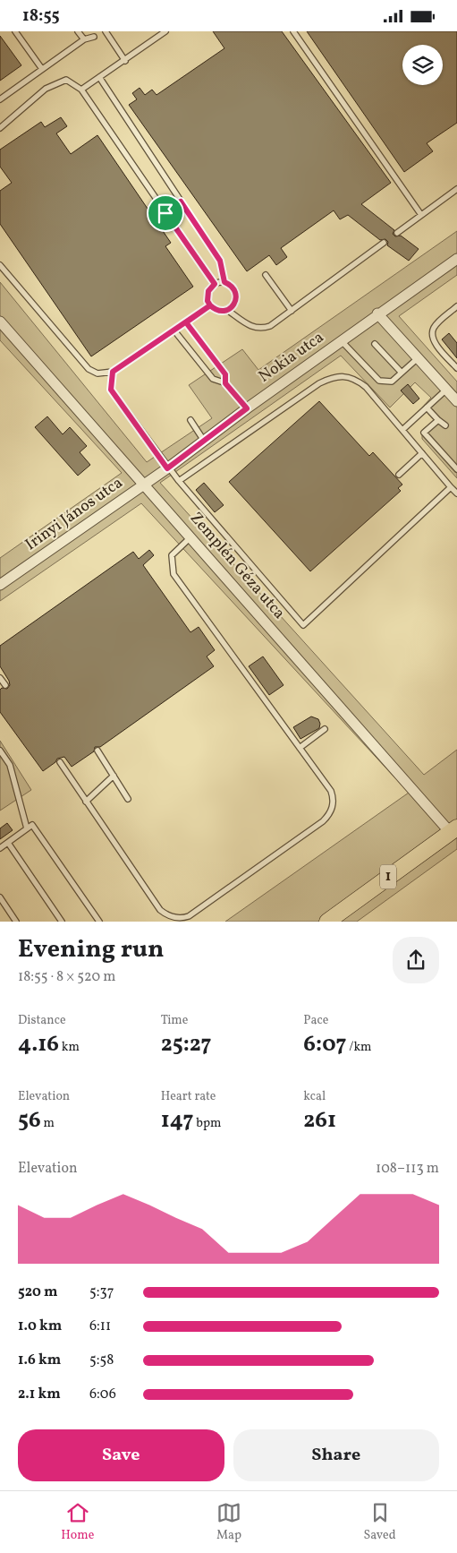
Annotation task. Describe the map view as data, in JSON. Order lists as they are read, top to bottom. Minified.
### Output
{"streets":{"main road":["1"],"street":["Nokia utca","Irinyi János utca","Zemplén Géza utca"]},"crossings":[["Nokia utca","Irinyi János utca"],["Nokia utca","Zemplén Géza utca"],["Irinyi János utca","Zemplén Géza utca"],["Zemplén Géza utca","1"]],"page":{"status":"18:55","heading":["Evening run","18:55 · 8 × 520 m"],"stats":[["Distance","4.16 km"],["Time","25:27"],["Pace","6:07 /km"],["Elevation","56 m"],["Heart rate","147 bpm"],["kcal","261"]],"chart":["Elevation","108–113 m"],"list":[{"name":"520 m","note":"5:37"},{"name":"1.0 km","note":"6:11"},{"name":"1.6 km","note":"5:58"},{"name":"2.1 km","note":"6:06"}],"buttons":["Save","Share"],"tabs":["Home","Map","Saved"]}}
